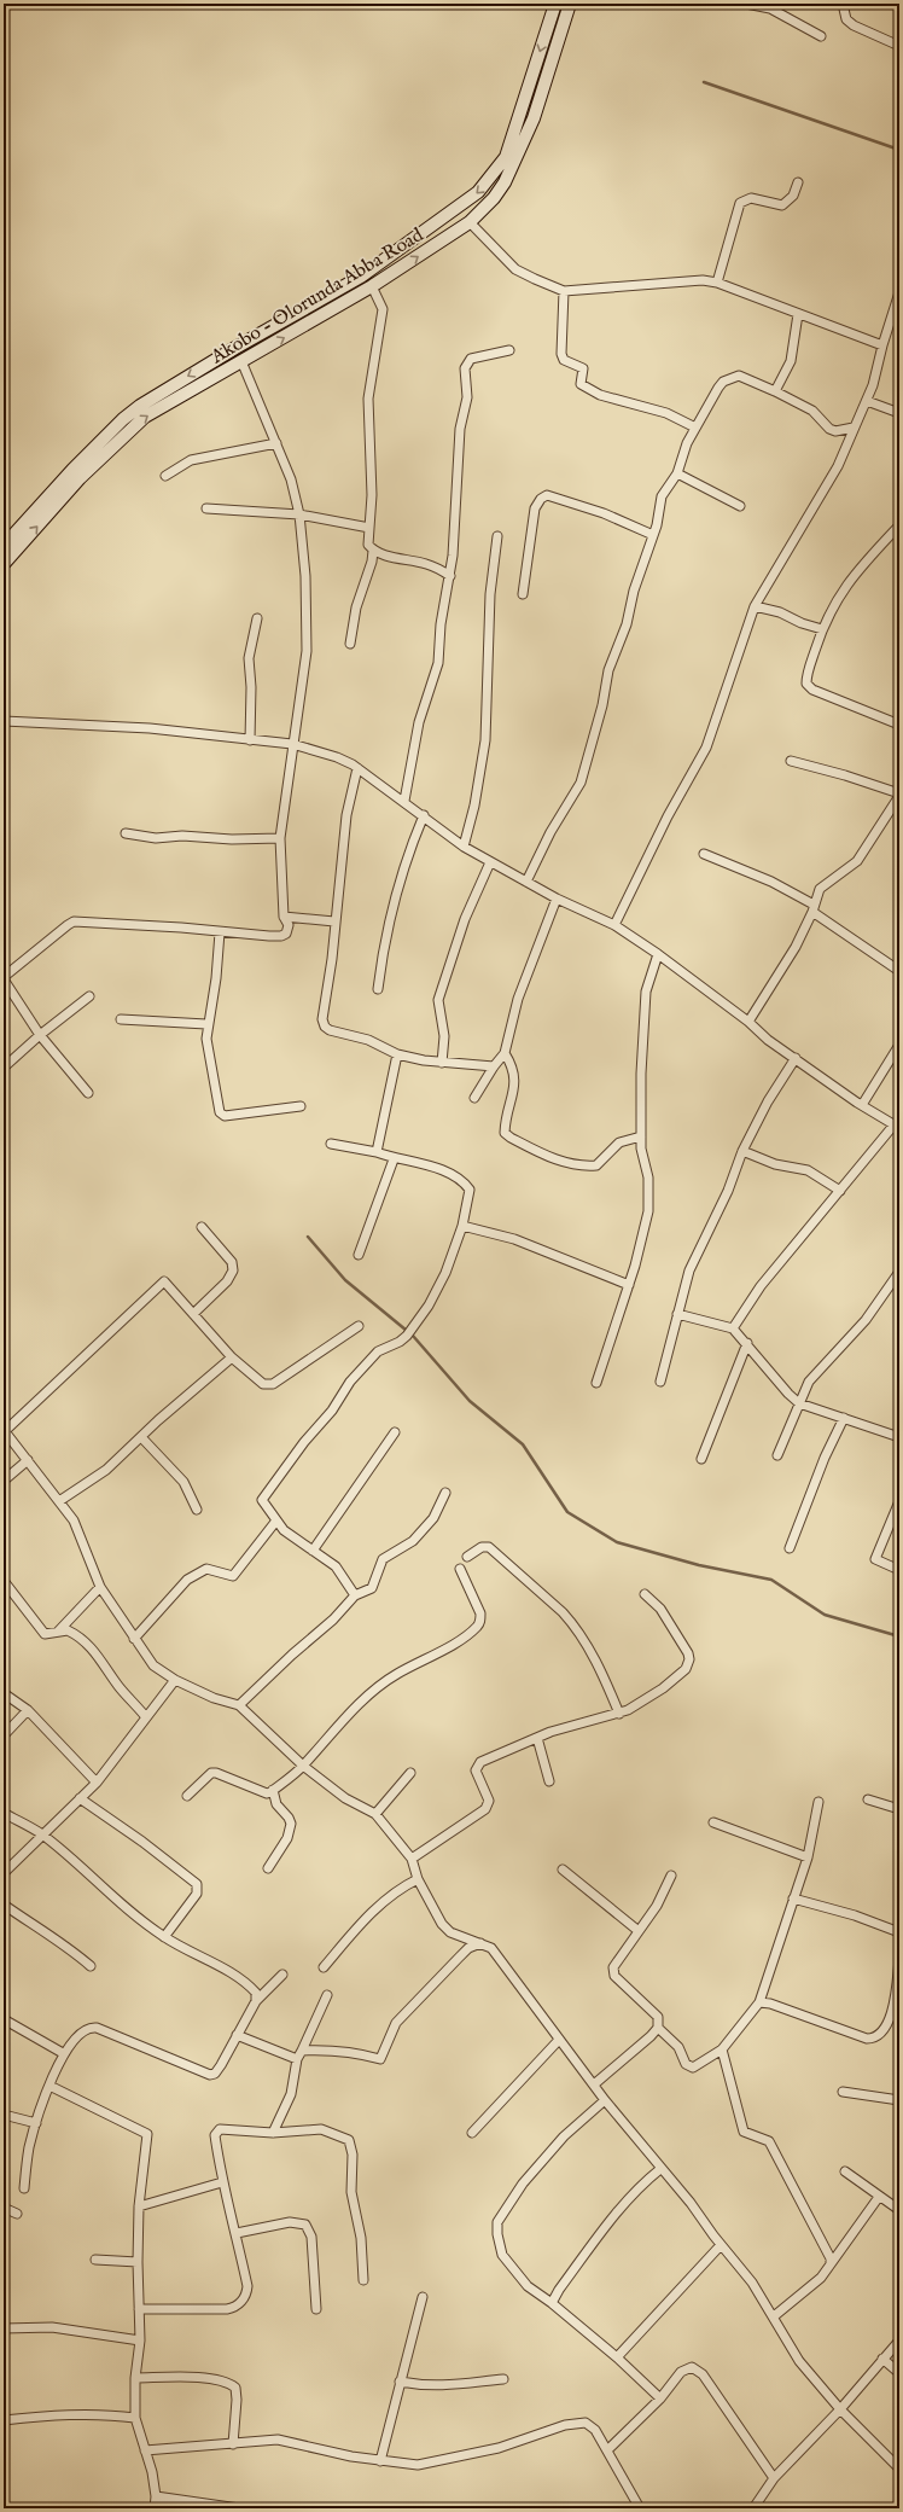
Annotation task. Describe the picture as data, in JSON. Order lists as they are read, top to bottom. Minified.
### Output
{"streets":{"main road":["Akobo - Olorunda Abba Road"]}}
